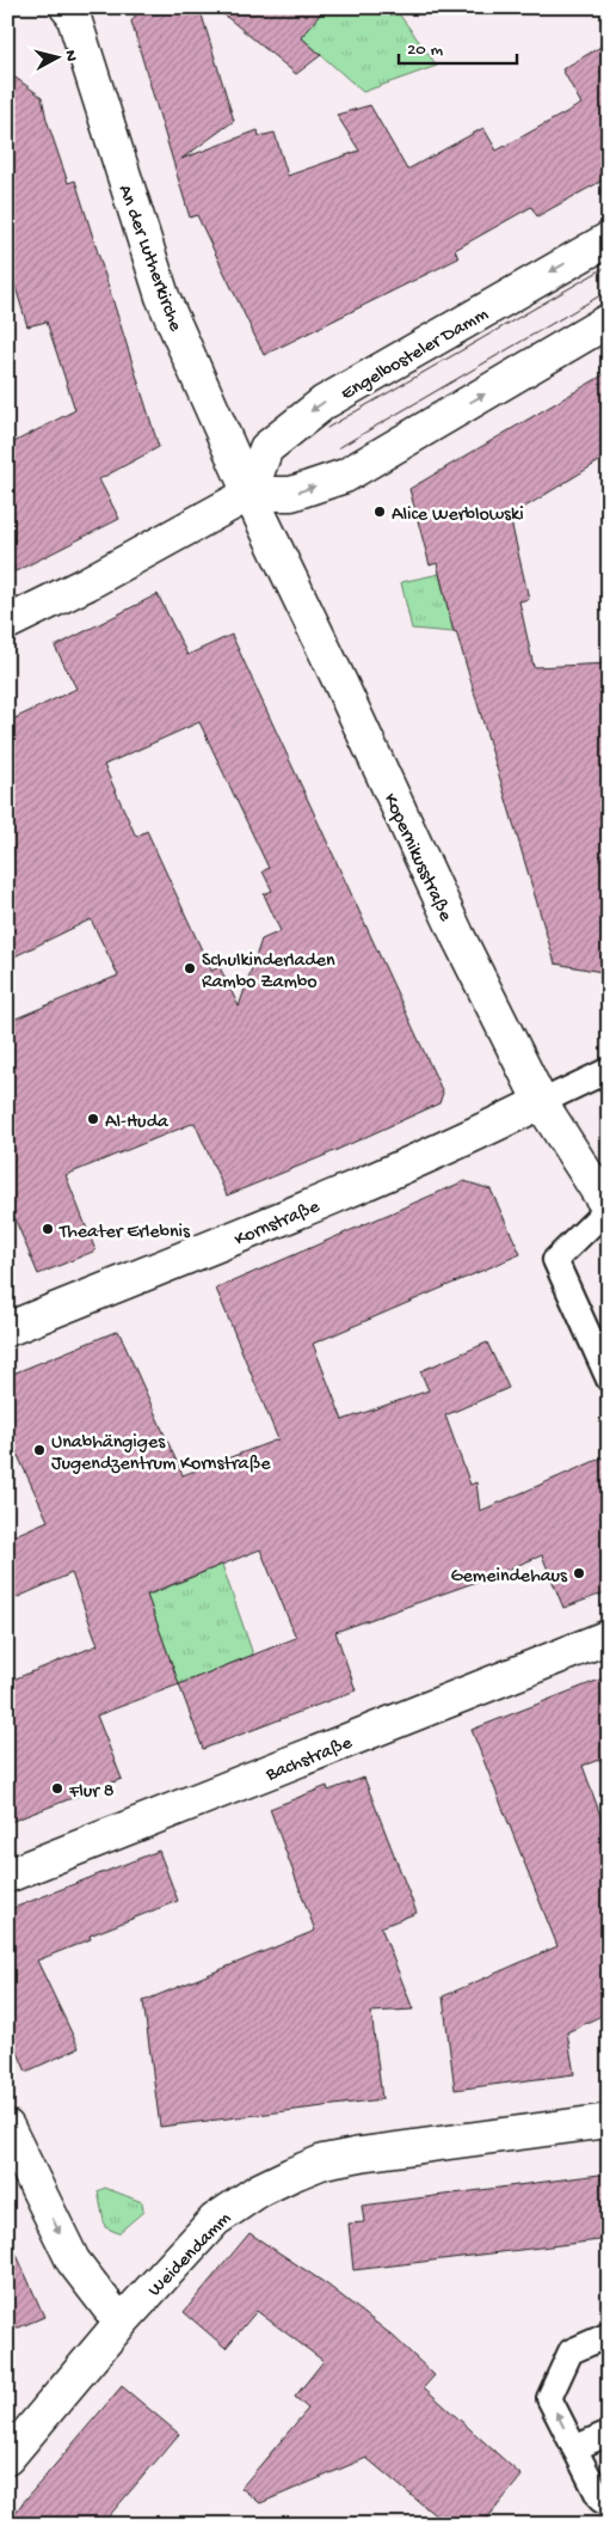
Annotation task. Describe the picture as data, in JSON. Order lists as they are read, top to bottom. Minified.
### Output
{"streets":{"street":["An der Lutherkirche","Engelbosteler Damm","Kopernikusstraße","Kornstraße","Bachstraße","Weidendamm"]},"crossings":[["An der Lutherkirche","Engelbosteler Damm"],["An der Lutherkirche","Kopernikusstraße"],["Engelbosteler Damm","Kopernikusstraße"],["Kopernikusstraße","Kornstraße"]],"places":["Alice Werblowski","Schulkinderladen Rambo Zambo","Al-Huda","Theater Erlebnis","Unabhängiges Jugendzentrum Kornstraße","Gemeindehaus","Flur 8"],"scale_bar":"20 m","north":"right"}
